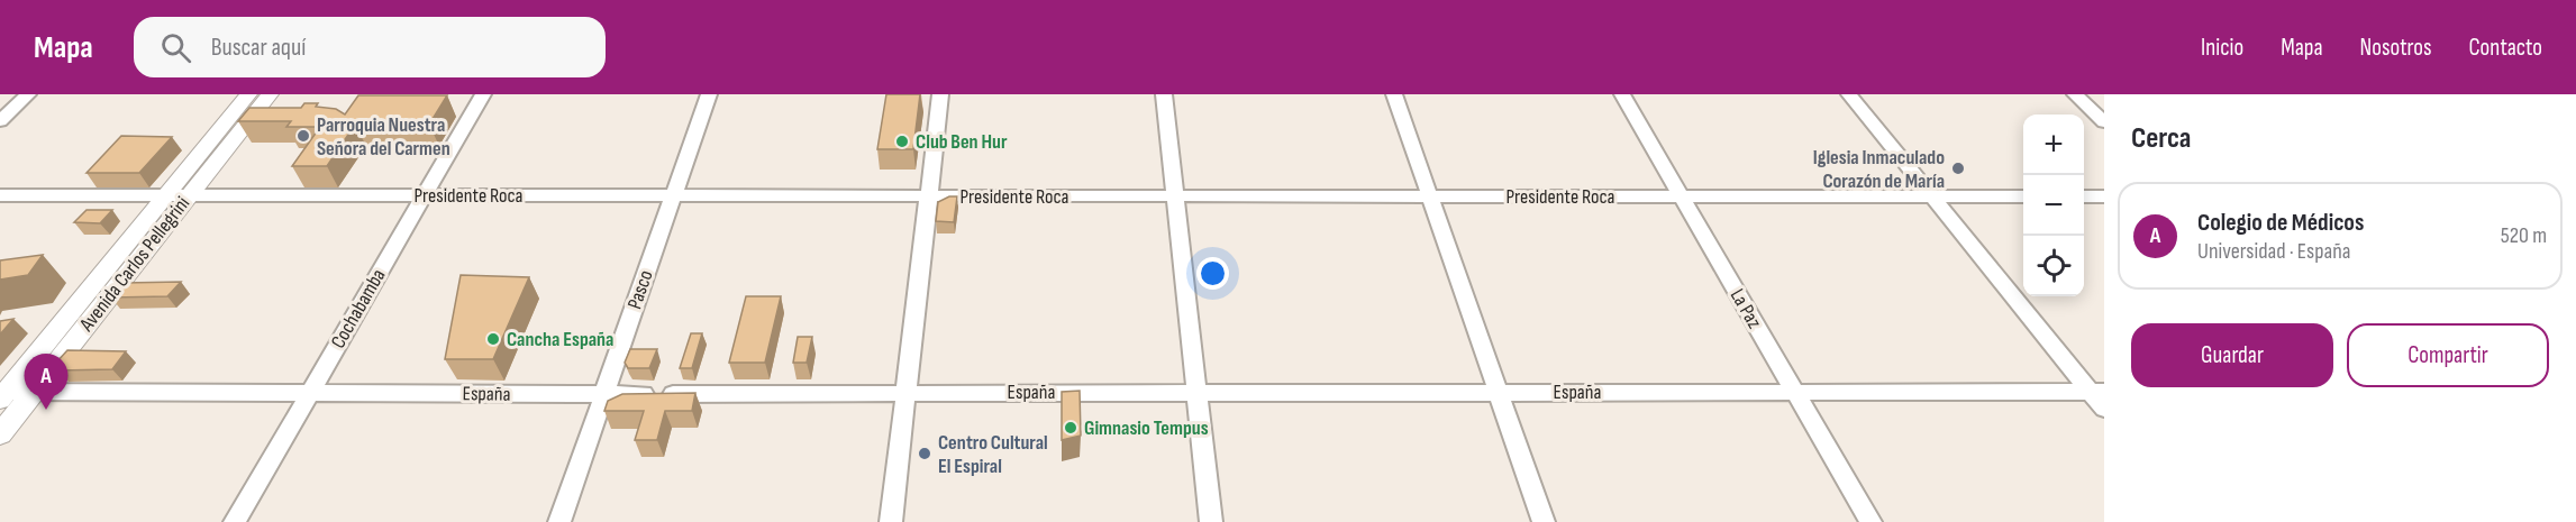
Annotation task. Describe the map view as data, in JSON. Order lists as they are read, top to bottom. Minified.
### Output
{"streets":{"main road":["Avenida Carlos Pellegrini"],"street":["Presidente Roca","Pasco","Cochabamba","La Paz","España"]},"crossings":[["Presidente Roca","Avenida Carlos Pellegrini"],["Presidente Roca","Pasco"],["Presidente Roca","Cochabamba"],["Presidente Roca","La Paz"],["Avenida Carlos Pellegrini","España"],["Pasco","España"],["Cochabamba","España"],["La Paz","España"]],"places":["Parroquia Nuestra Señora del Carmen","Club Ben Hur","Iglesia Inmaculado Corazón de María","Cancha España","Gimnasio Tempus","Centro Cultural El Espiral"],"page":{"header":"Mapa","search":"Buscar aquí","nav":["Inicio","Mapa","Nosotros","Contacto"],"heading":"Cerca","map_buttons":["+","−"],"list":[{"mark":"A","name":"Colegio de Médicos","note":"Universidad · España","value":"520 m"}],"buttons":["Guardar","Compartir"],"pins":"A"}}
